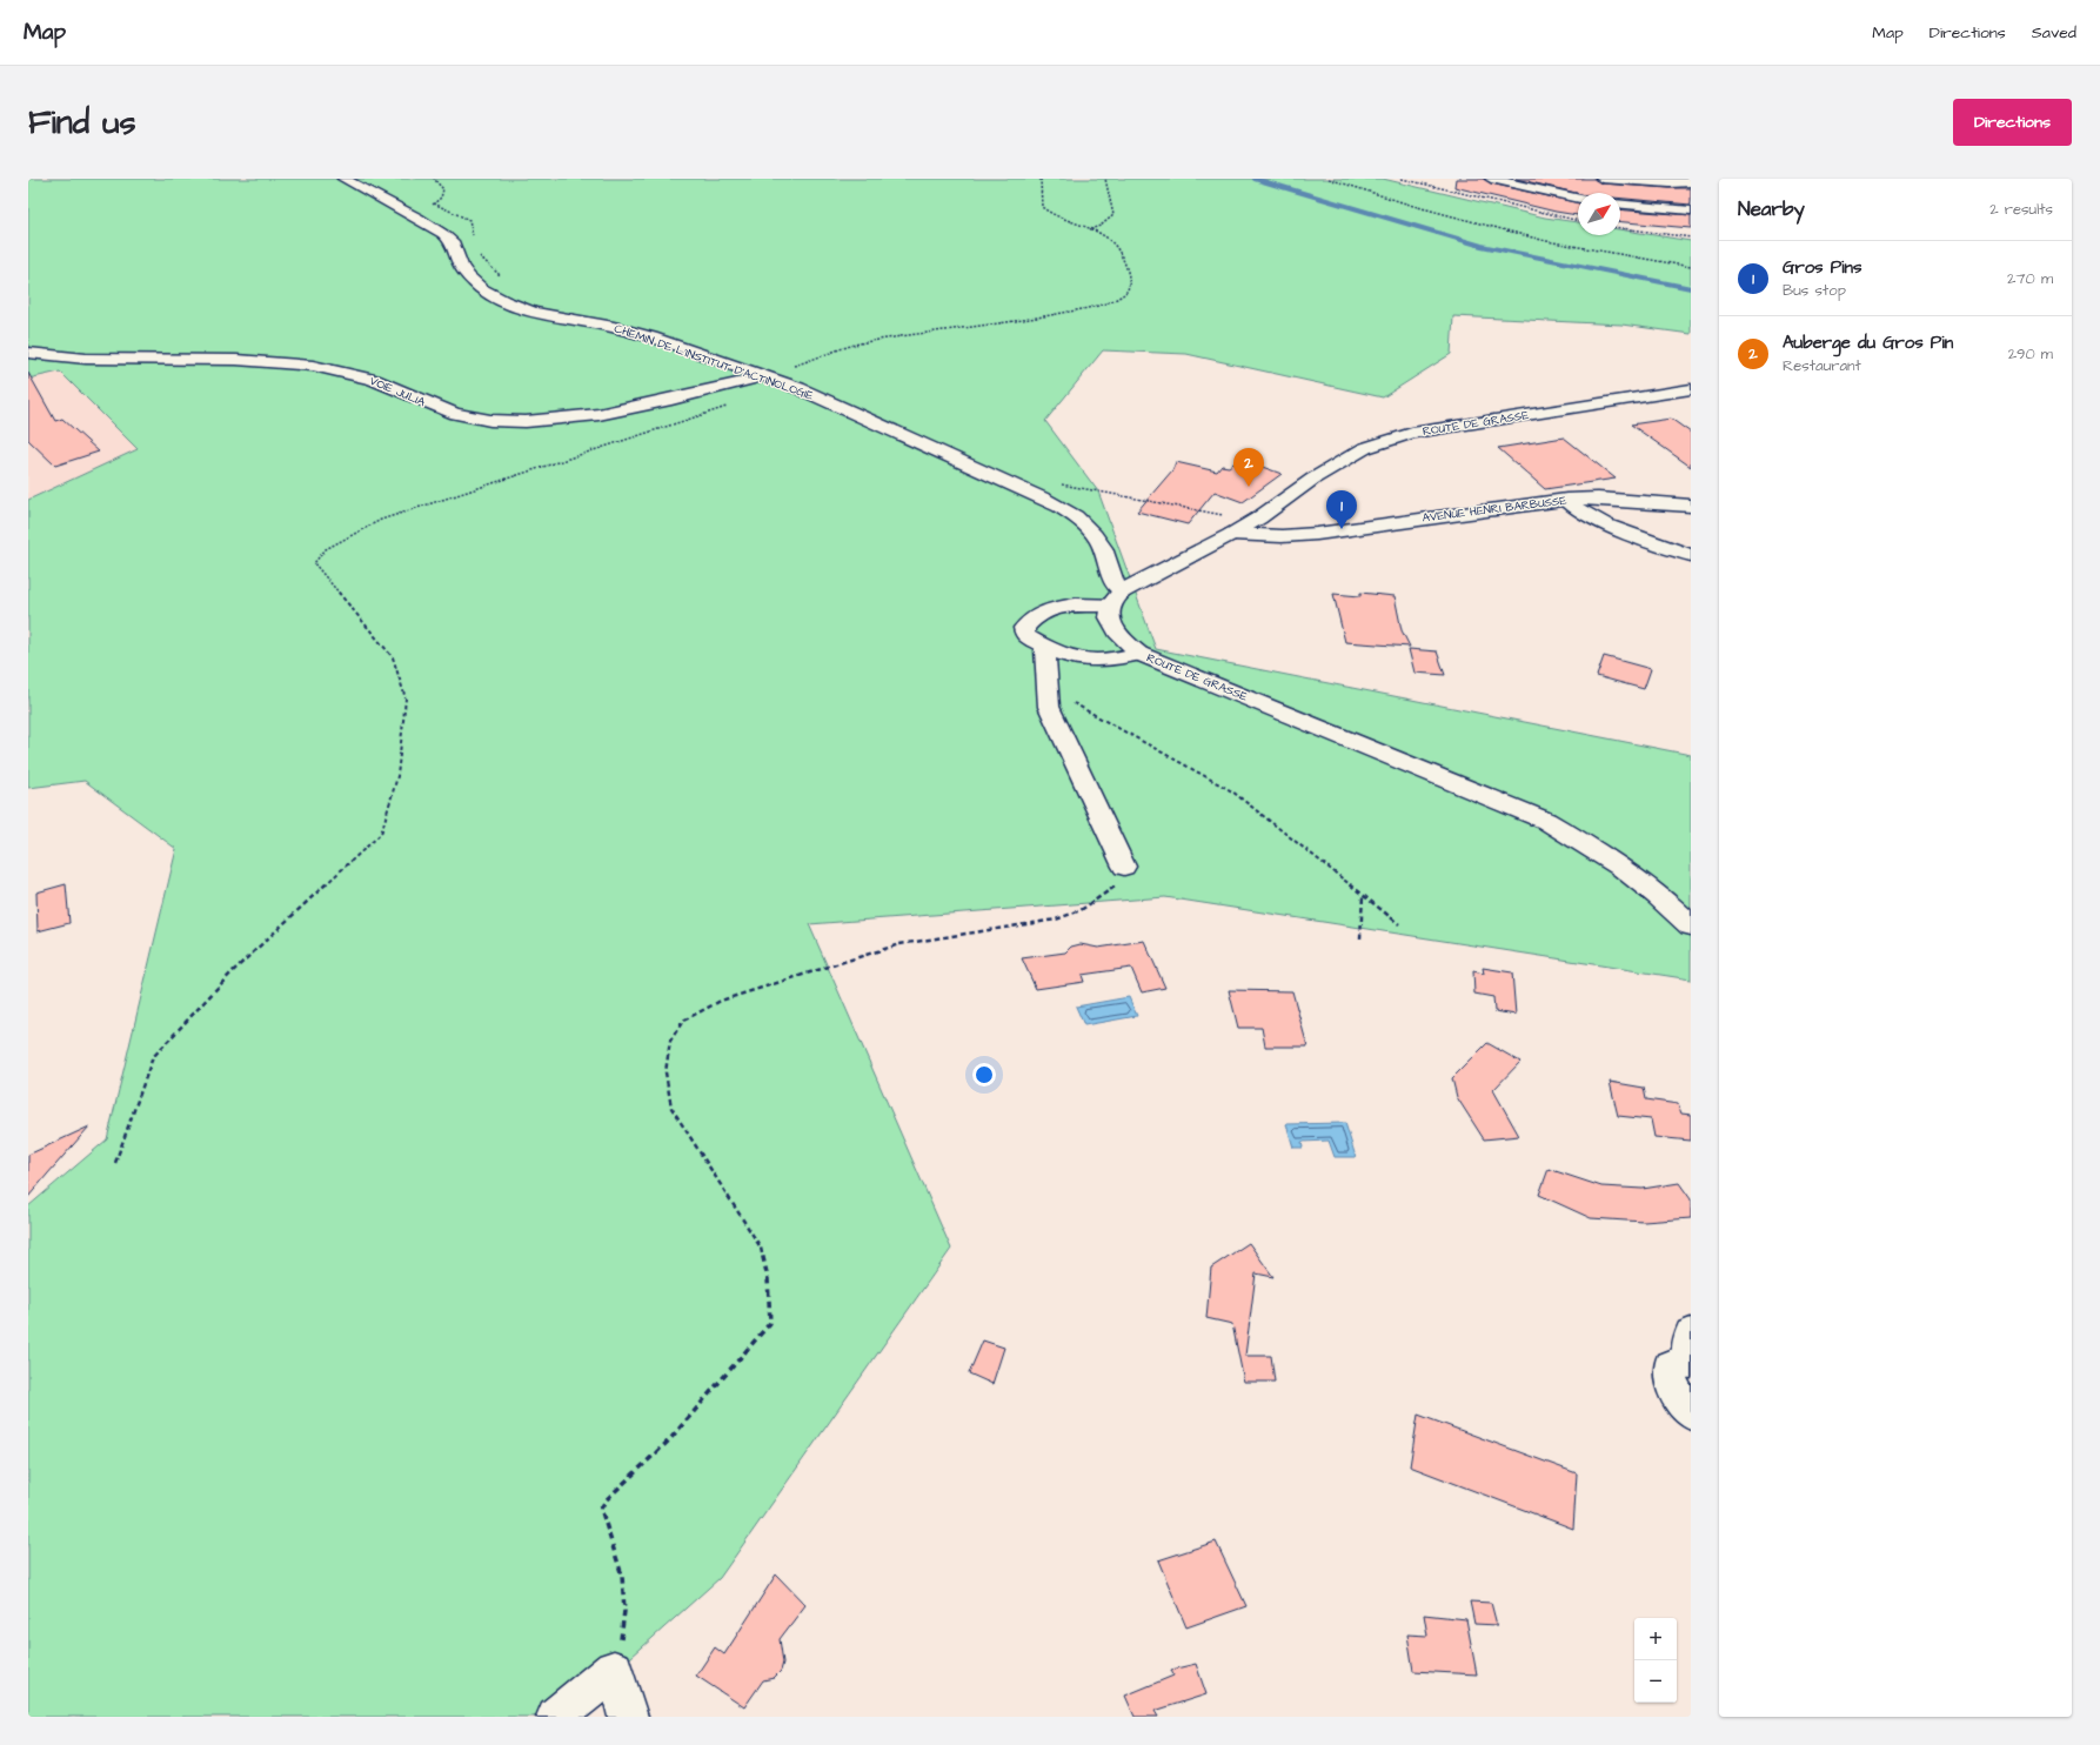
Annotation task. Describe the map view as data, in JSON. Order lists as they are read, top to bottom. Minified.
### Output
{"streets":{"street":["CHEMIN DE L'INSTITUT D'ACTINOLOGIE","VOIE JULIA","ROUTE DE GRASSE","AVENUE HENRI BARBUSSE"]},"crossings":[["CHEMIN DE L'INSTITUT D'ACTINOLOGIE","VOIE JULIA"],["CHEMIN DE L'INSTITUT D'ACTINOLOGIE","ROUTE DE GRASSE"],["ROUTE DE GRASSE","AVENUE HENRI BARBUSSE"]],"north":"top right","page":{"header":"Map","nav":["Map","Directions","Saved"],"buttons":"Directions","title":"Find us","heading":["Nearby","2 results"],"list":[{"mark":"1","name":"Gros Pins","note":"Bus stop","value":"270 m"},{"mark":"2","name":"Auberge du Gros Pin","note":"Restaurant","value":"290 m"}],"pins":["2","1"],"map_buttons":["+","−"]}}
